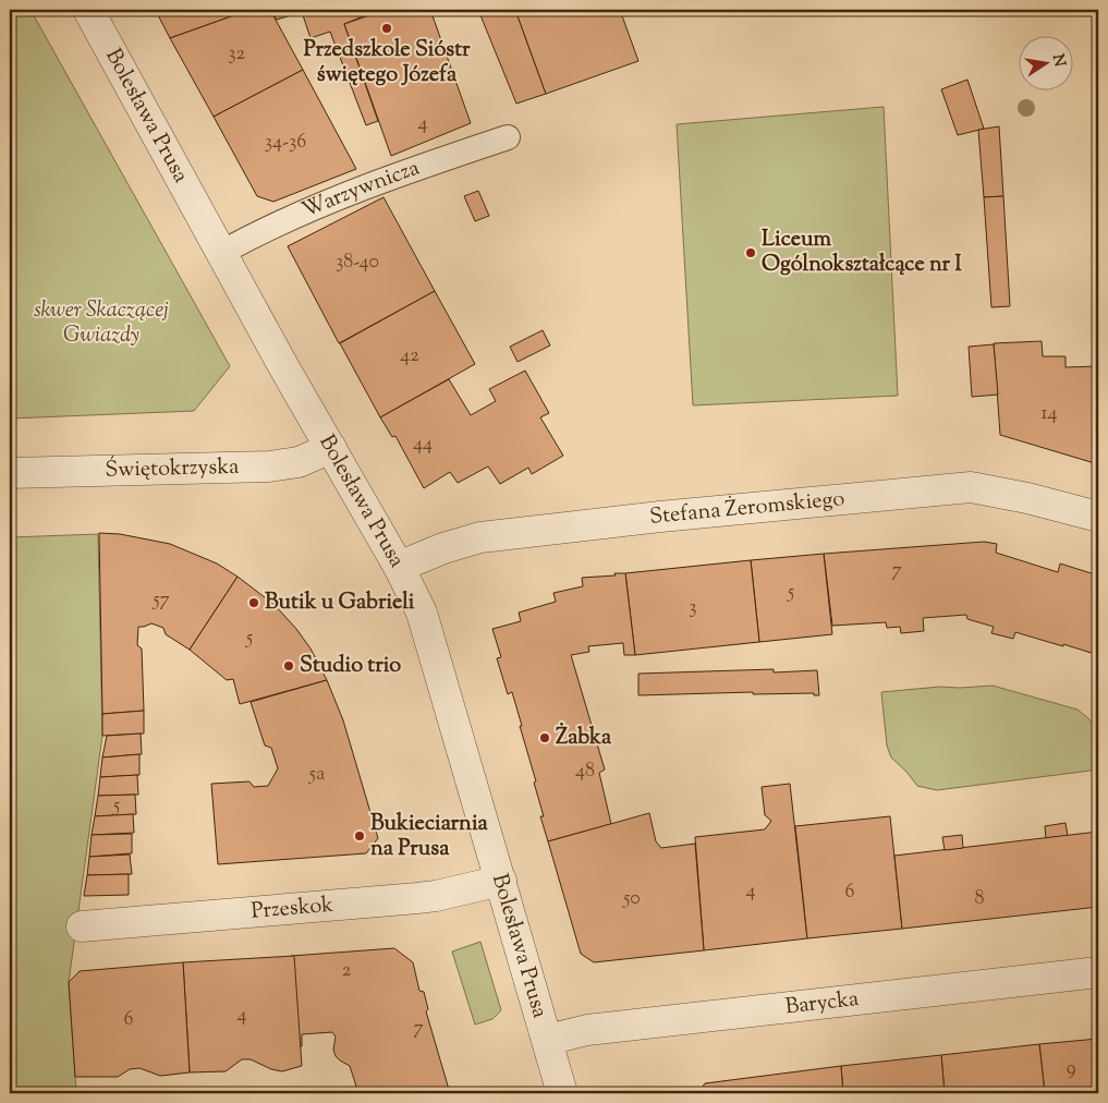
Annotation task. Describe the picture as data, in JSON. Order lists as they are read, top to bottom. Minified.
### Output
{"streets":{"street":["Bolesława Prusa","Świętokrzyska","Stefana Żeromskiego","Przeskok","Barycka"],"lane":["Warzywnicza"]},"crossings":[["Bolesława Prusa","Warzywnicza"],["Bolesława Prusa","Świętokrzyska"],["Bolesława Prusa","Stefana Żeromskiego"],["Bolesława Prusa","Przeskok"],["Bolesława Prusa","Barycka"]],"parks":["skwer Skaczącej Gwiazdy"],"places":["Przedszkole Sióstr świętego Józefa","Liceum Ogólnokształcące nr I","Butik u Gabrieli","Studio trio","Żabka","Bukieciarnia na Prusa"],"house_numbers":["32","4","34-36","38-40","42","14","44","7","5","57","3","5","48","5a","5","4","6","50","8","2","4","6","7","9"],"north":"right"}
